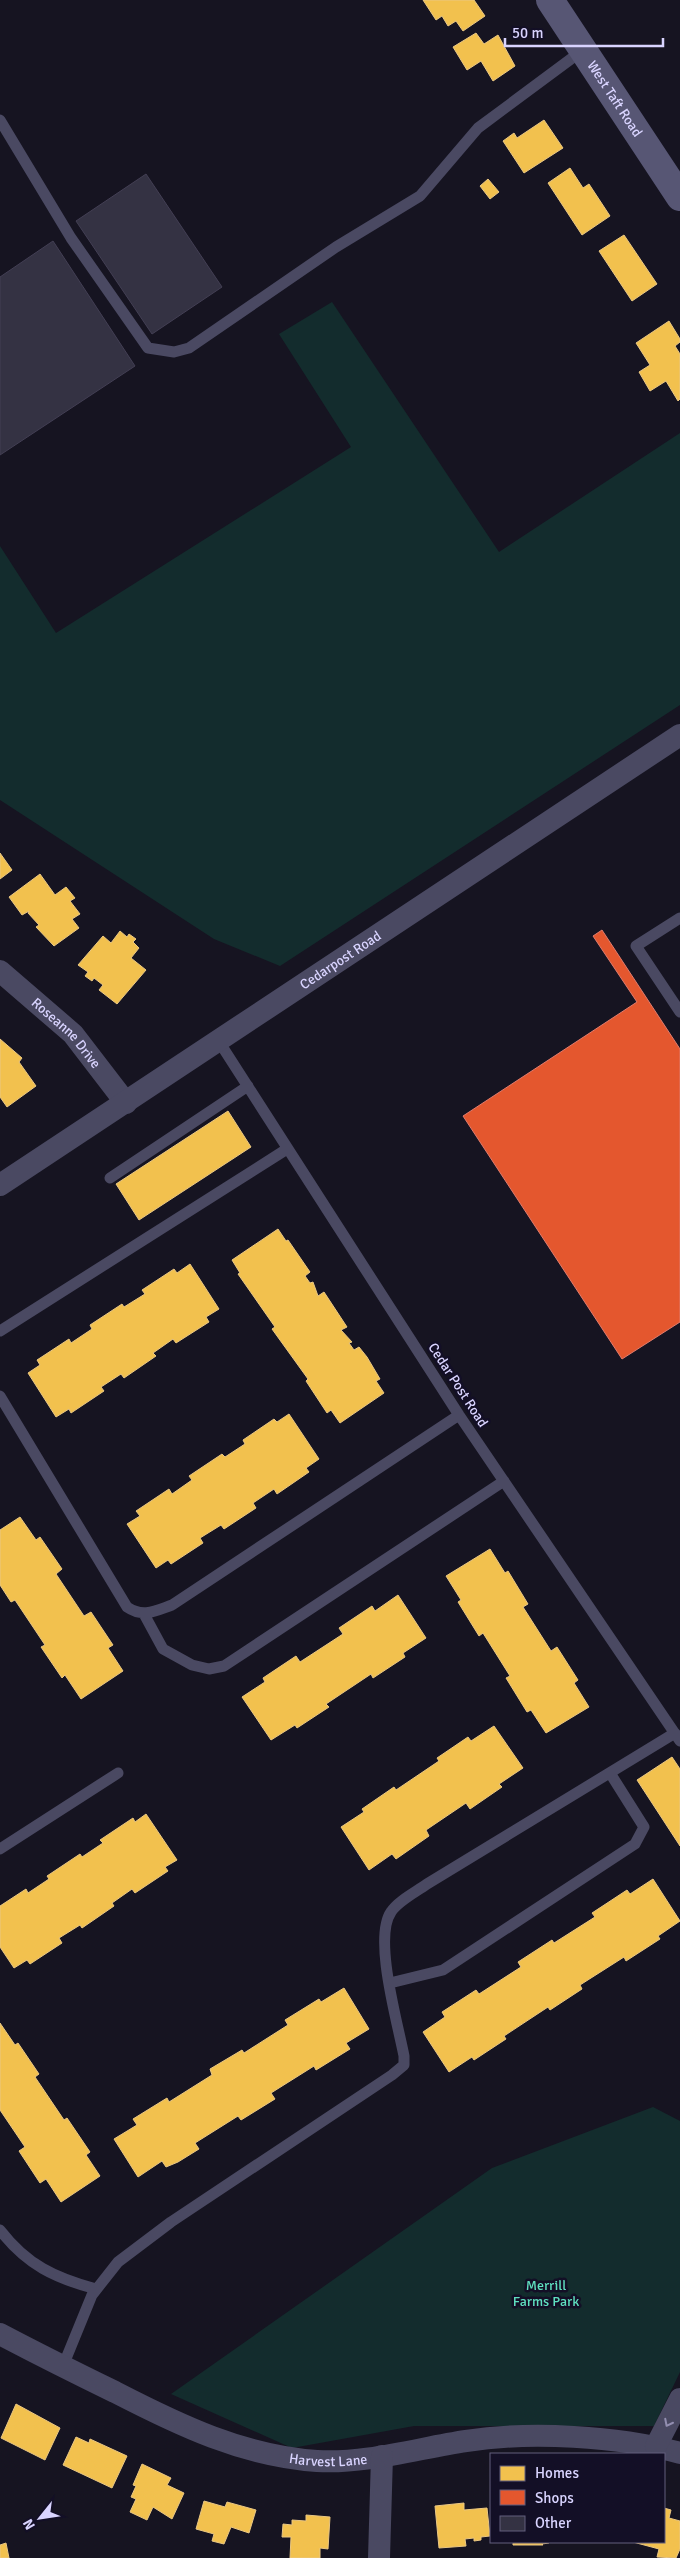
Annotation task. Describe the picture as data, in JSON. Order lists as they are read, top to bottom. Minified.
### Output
{"streets":{"main road":["West Taft Road"],"street":["Cedarpost Road","Roseanne Drive","Harvest Lane"],"lane":["Cedar Post Road"]},"crossings":[["Cedarpost Road","Roseanne Drive"],["Cedarpost Road","Cedar Post Road"]],"parks":["Merrill Farms Park"],"legend":["Homes","Shops","Other"],"scale_bar":"50 m","north":"bottom left"}
